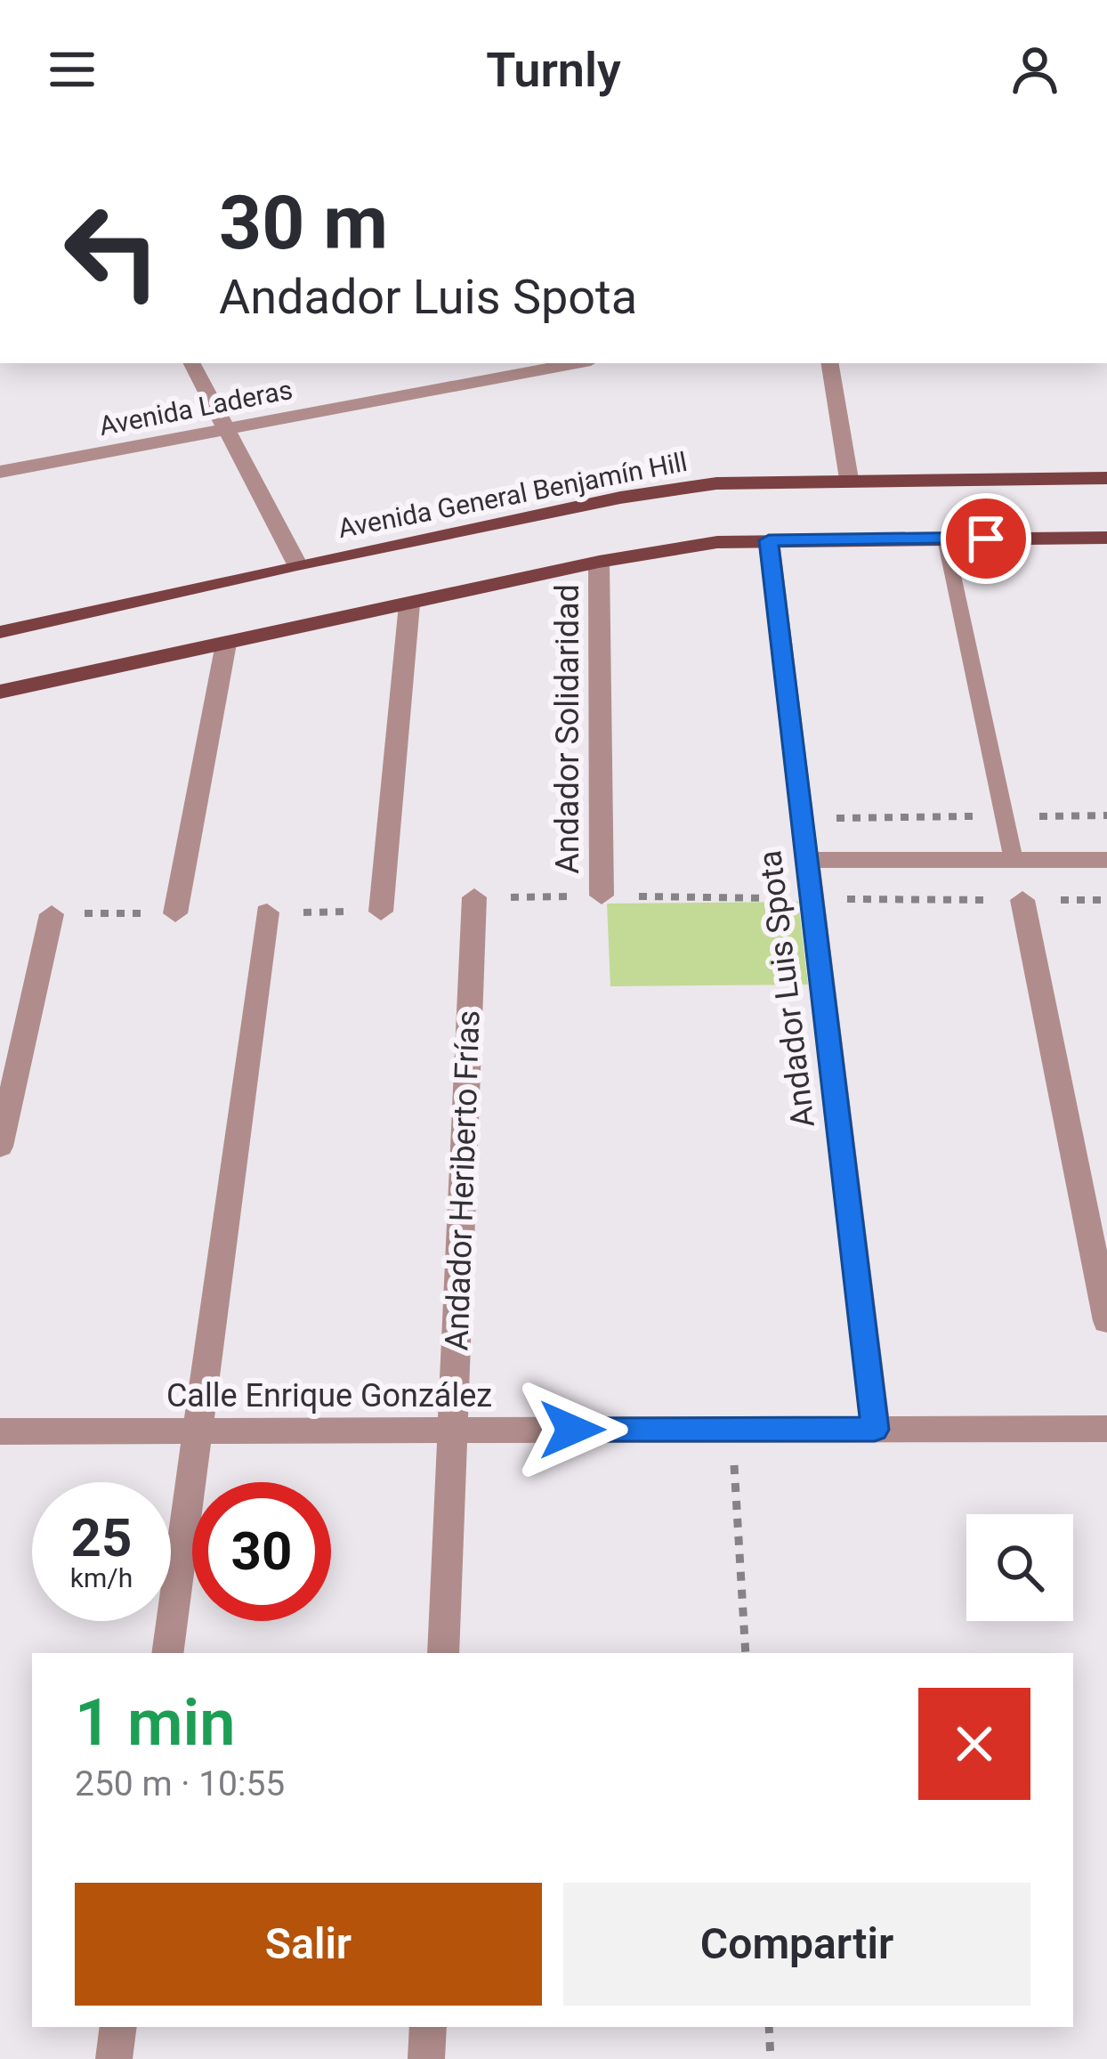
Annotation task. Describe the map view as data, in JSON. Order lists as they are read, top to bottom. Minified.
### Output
{"streets":{"main road":["Avenida General Benjamín Hill"],"street":["Avenida Laderas","Andador Solidaridad","Andador Luis Spota","Andador Heriberto Frías","Calle Enrique González"]},"crossings":[["Andador Luis Spota","Calle Enrique González"],["Andador Heriberto Frías","Calle Enrique González"]],"page":{"header":"Turnly","turn":["30 m","Andador Luis Spota"],"speed":"25 km/h","limit":"30","heading":["1 min","250 m · 10:55"],"buttons":["Salir","Compartir"]}}
